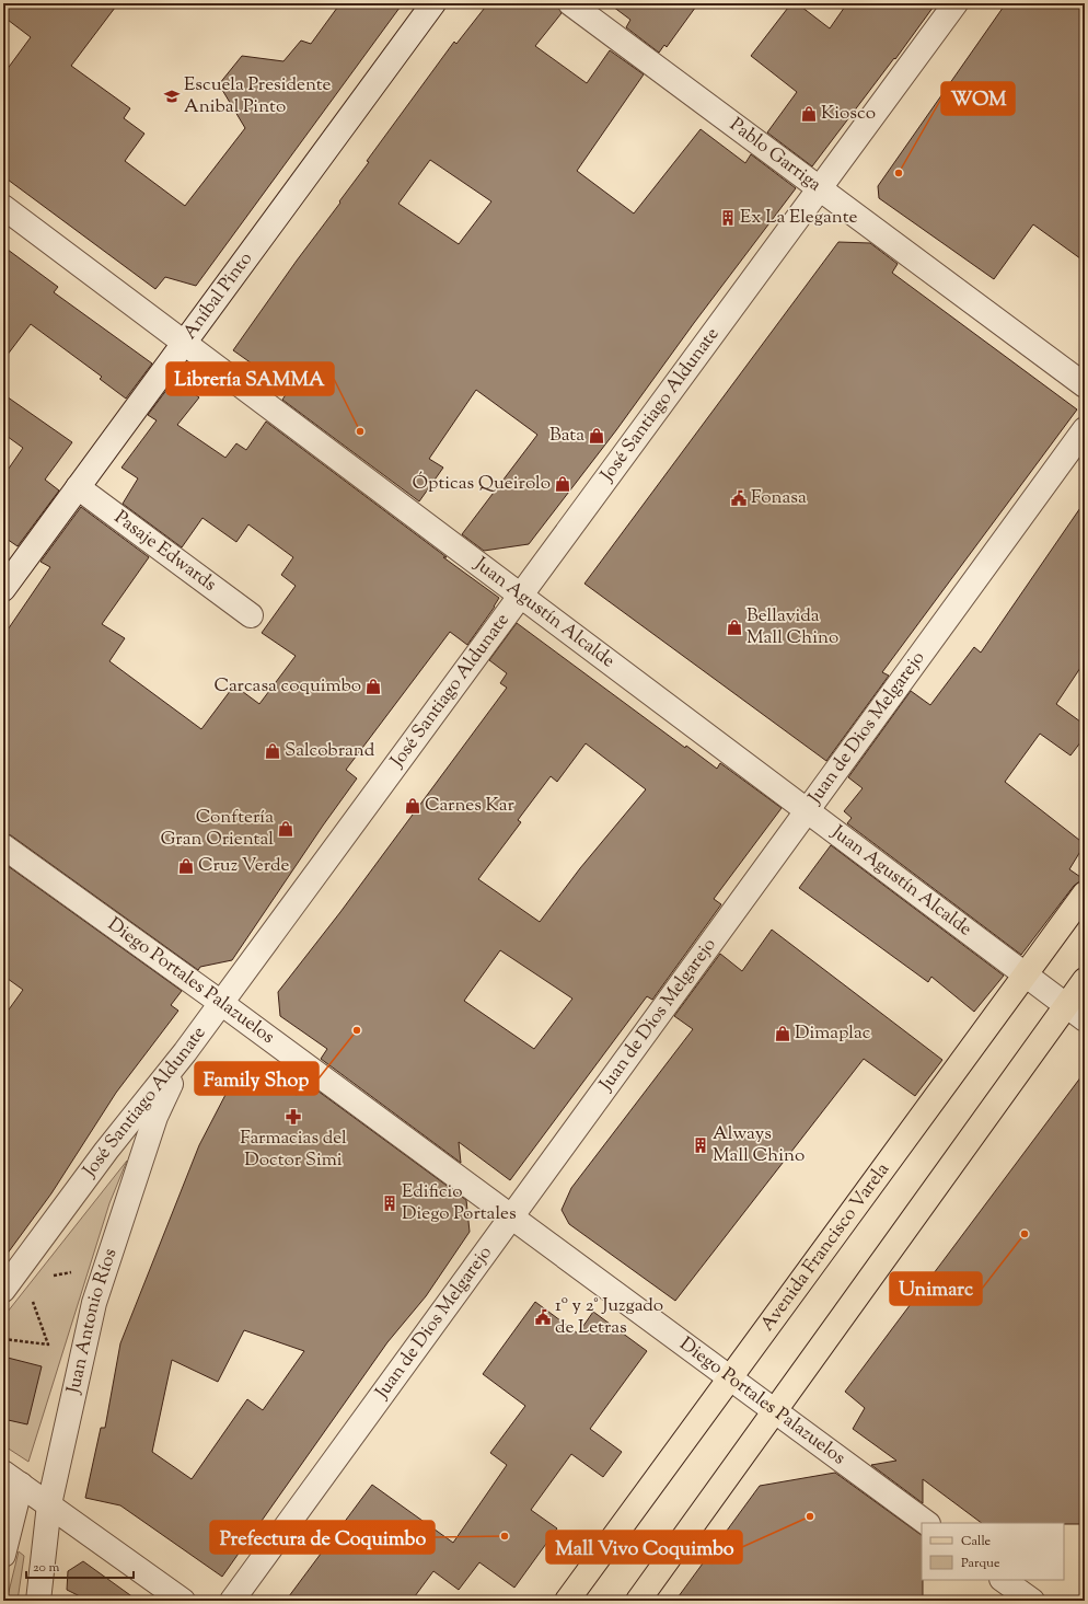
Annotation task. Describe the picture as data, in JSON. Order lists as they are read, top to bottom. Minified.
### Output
{"streets":{"main road":["Avenida Francisco Varela"],"street":["Pablo Garriga","Aníbal Pinto","José Santiago Aldunate","Pasaje Edwards","Juan Agustín Alcalde","Juan de Dios Melgarejo","Diego Portales Palazuelos","Juan Antonio Ríos"]},"crossings":[["Pablo Garriga","José Santiago Aldunate"],["Aníbal Pinto","Pasaje Edwards"],["Aníbal Pinto","Juan Agustín Alcalde"],["José Santiago Aldunate","Juan Agustín Alcalde"],["José Santiago Aldunate","Diego Portales Palazuelos"],["José Santiago Aldunate","Juan Antonio Ríos"],["Juan Agustín Alcalde","Juan de Dios Melgarejo"],["Juan Agustín Alcalde","Avenida Francisco Varela"],["Juan de Dios Melgarejo","Diego Portales Palazuelos"],["Diego Portales Palazuelos","Avenida Francisco Varela"]],"places":{"school or university":["Escuela Presidente Anibal Pinto"],"shop":["Kiosco","Bata","Ópticas Queirolo","Bellavida Mall Chino","Carcasa coquimbo","Salcobrand","Carnes Kar","Conftería Gran Oriental","Cruz Verde","Dimaplac"],"other":["WOM","Librería SAMMA","Family Shop","Unimarc","Mall Vivo Coquimbo","Prefectura de Coquimbo"],"building":["Ex La Elegante","Always Mall Chino","Edificio Diego Portales"],"public building":["Fonasa","1º y 2° Juzgado de Letras"],"pharmacy":["Farmacias del Doctor Simi"]},"legend":["Calle","Parque"],"scale_bar":"20 m"}
